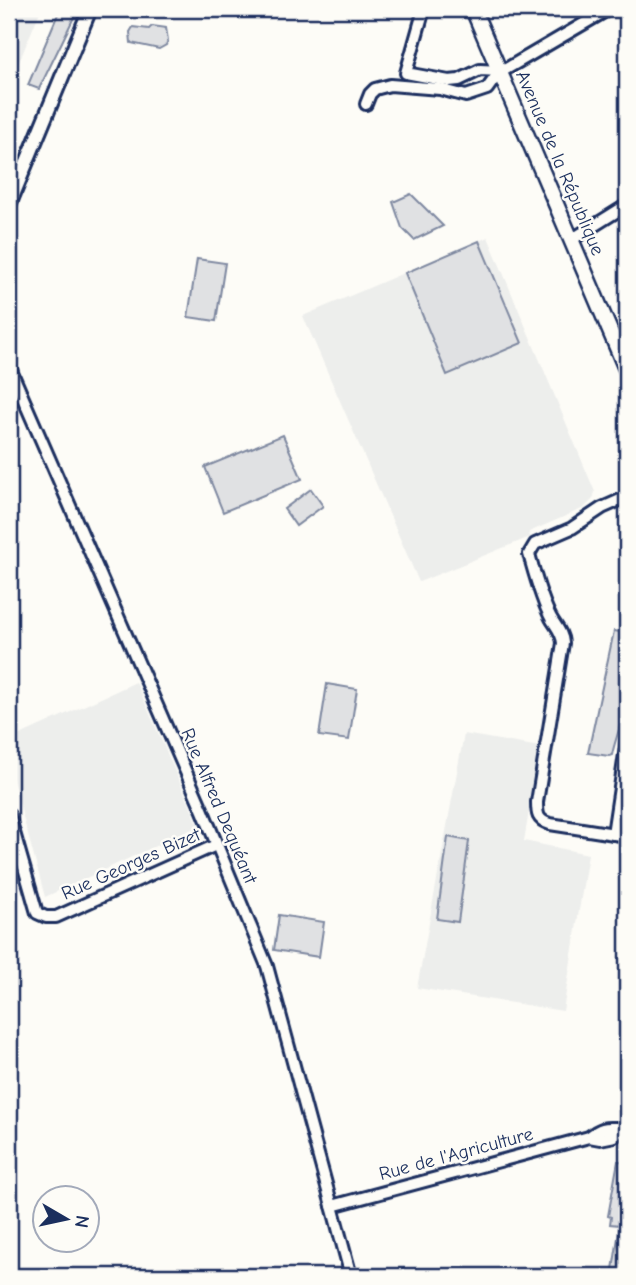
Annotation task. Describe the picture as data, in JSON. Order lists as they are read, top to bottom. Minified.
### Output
{"streets":{"main road":["Avenue de la République"],"street":["Rue Alfred Dequéant","Rue Georges Bizet","Rue de l'Agriculture"]},"crossings":[["Rue Alfred Dequéant","Rue Georges Bizet"],["Rue Alfred Dequéant","Rue de l'Agriculture"]],"north":"right"}
